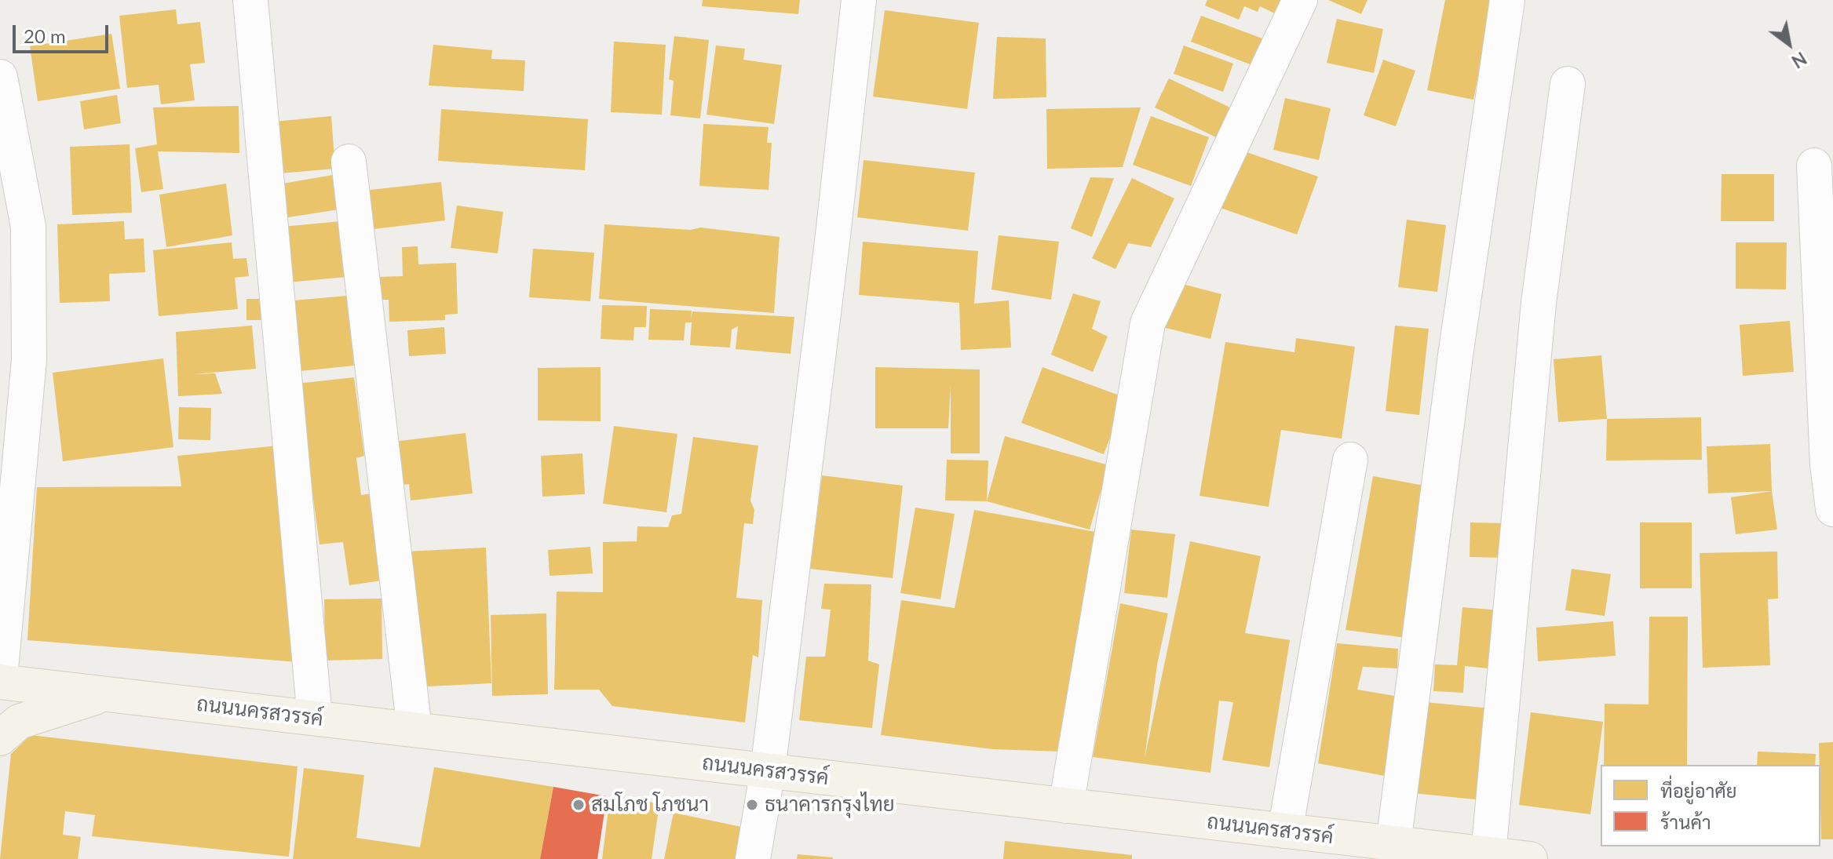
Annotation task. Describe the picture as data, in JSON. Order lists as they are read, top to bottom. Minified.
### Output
{"streets":{"main road":["ถนนนครสวรรค์"]},"places":["สมโภช โภชนา","ธนาคารกรุงไทย"],"legend":["ที่อยู่อาศัย","ร้านค้า"],"scale_bar":"20 m","north":"bottom right"}
